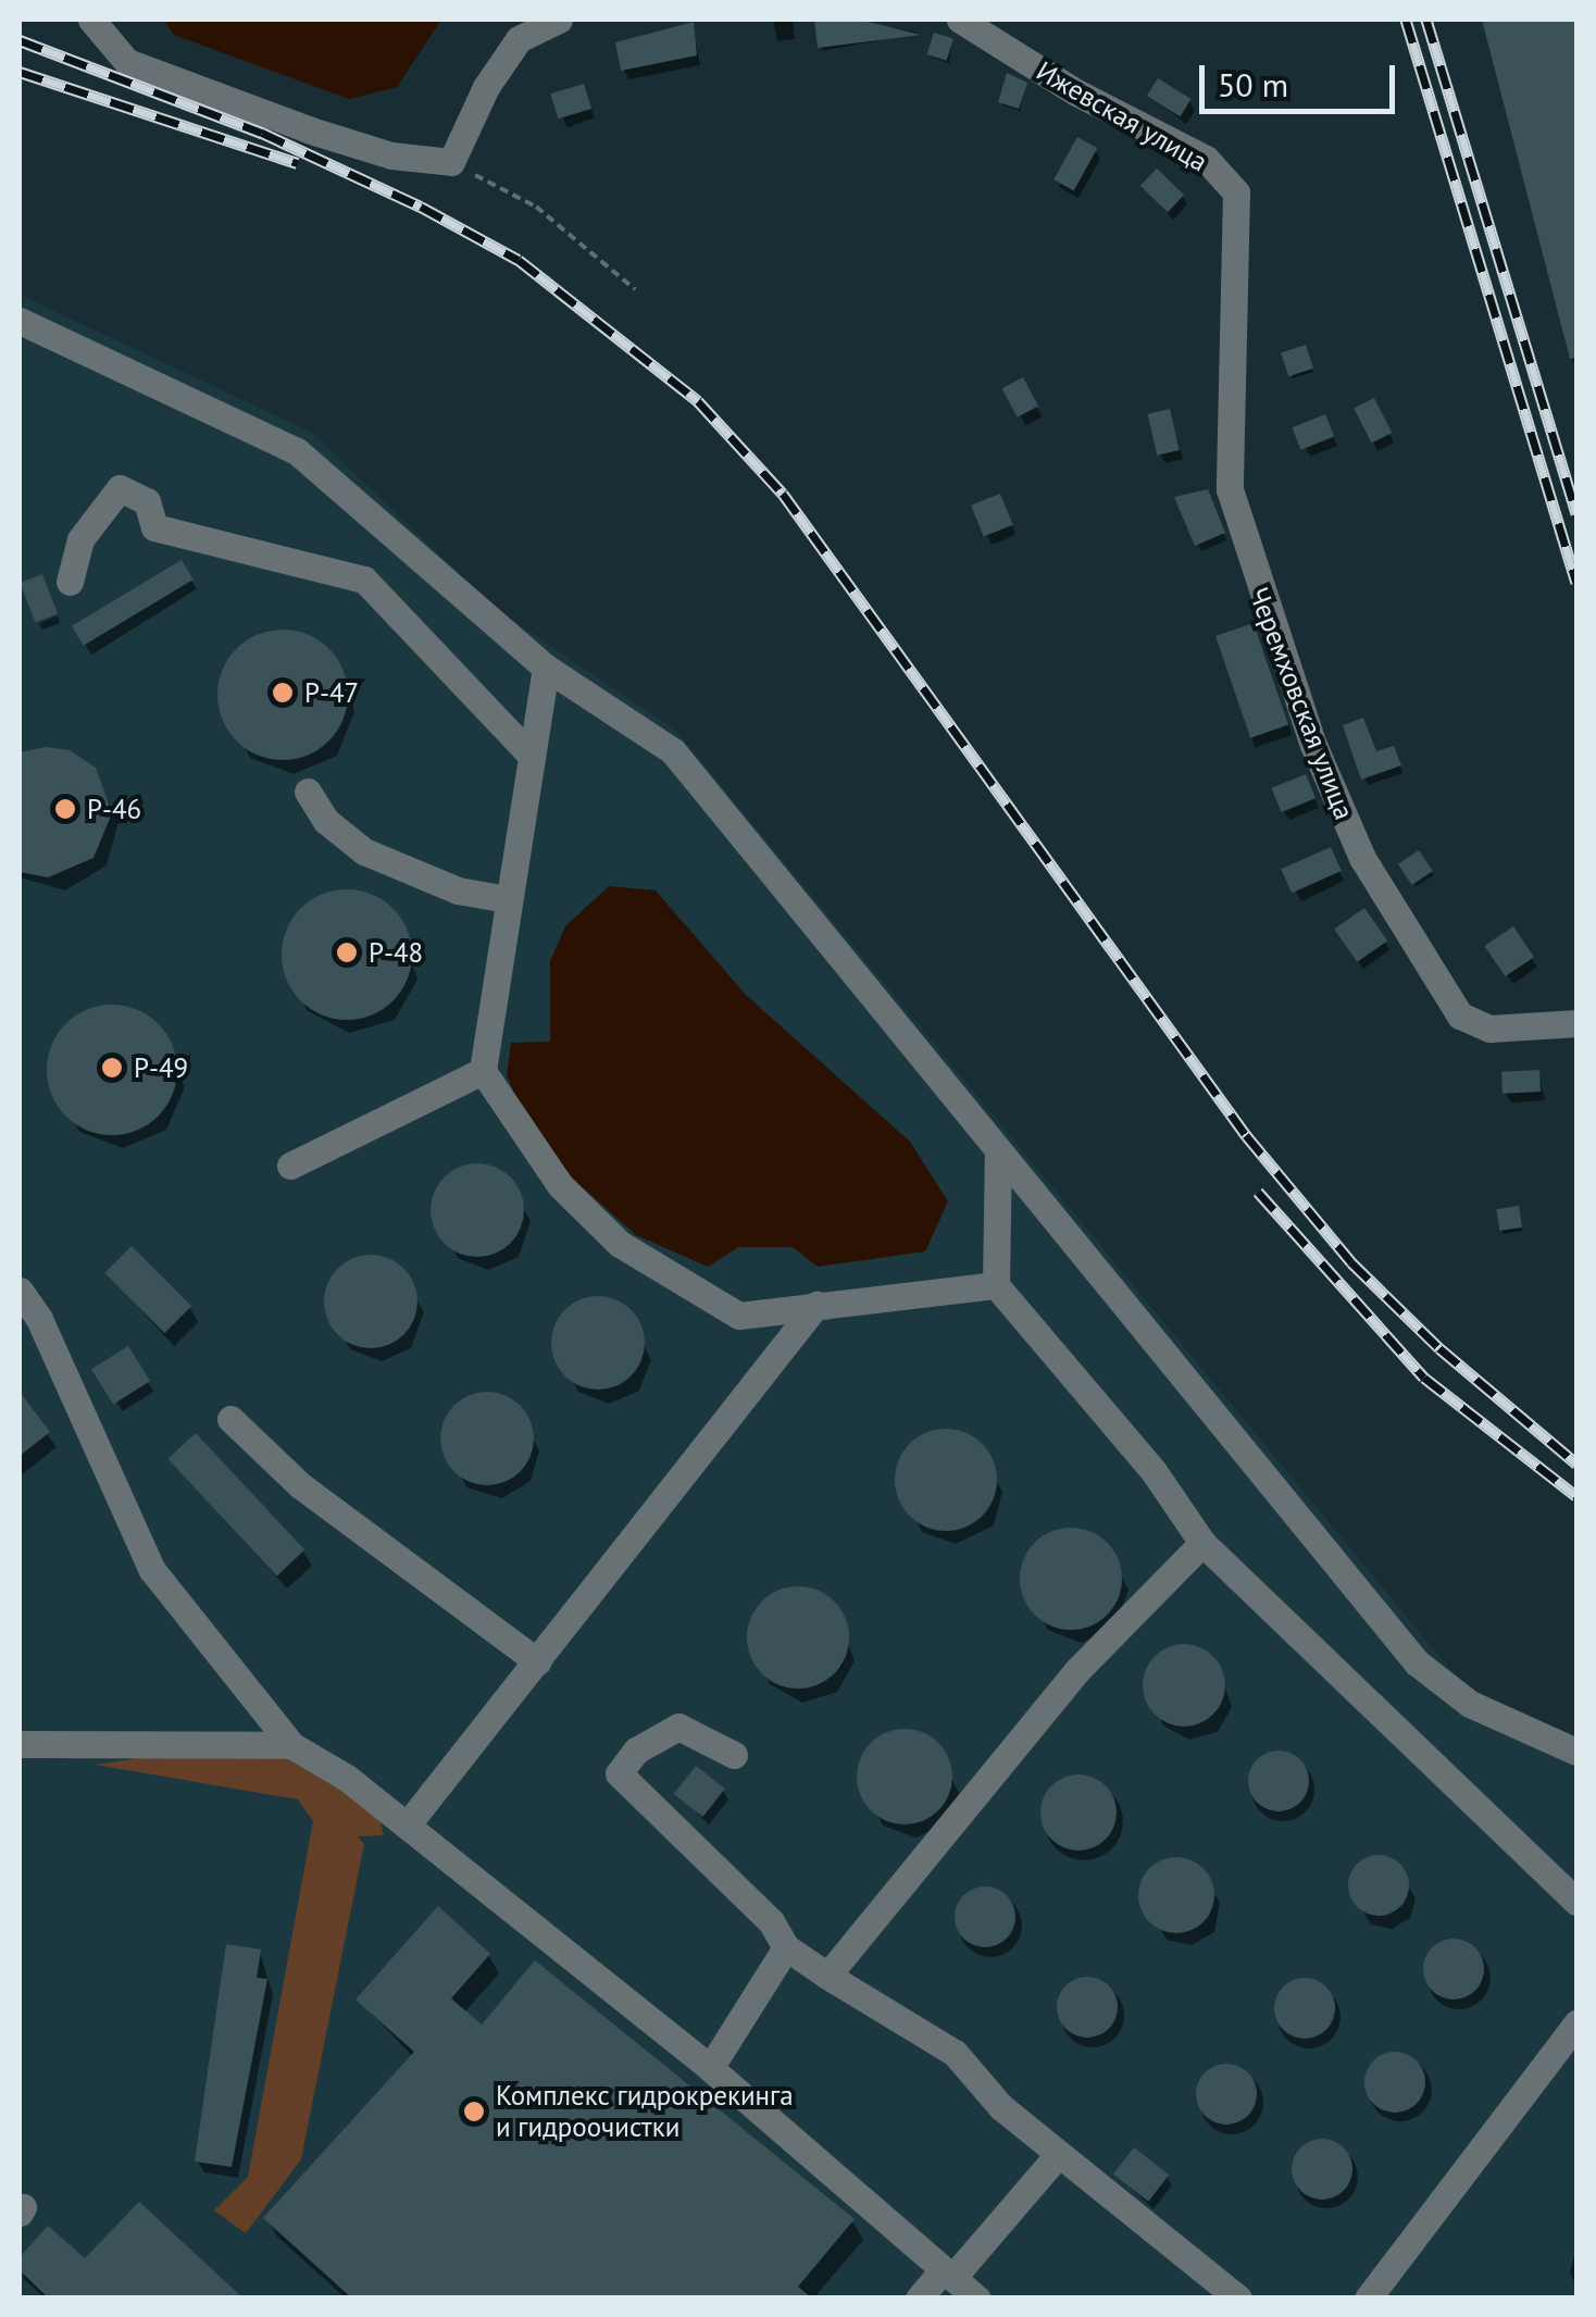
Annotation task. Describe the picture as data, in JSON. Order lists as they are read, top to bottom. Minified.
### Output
{"streets":{"street":["Ижевская улица","Черемховская улица"]},"crossings":[["Ижевская улица","Черемховская улица"]],"places":["Р-47","Р-46","Р-48","Р-49","Комплекс гидрокрекинга и гидроочистки"],"scale_bar":"50 m"}
